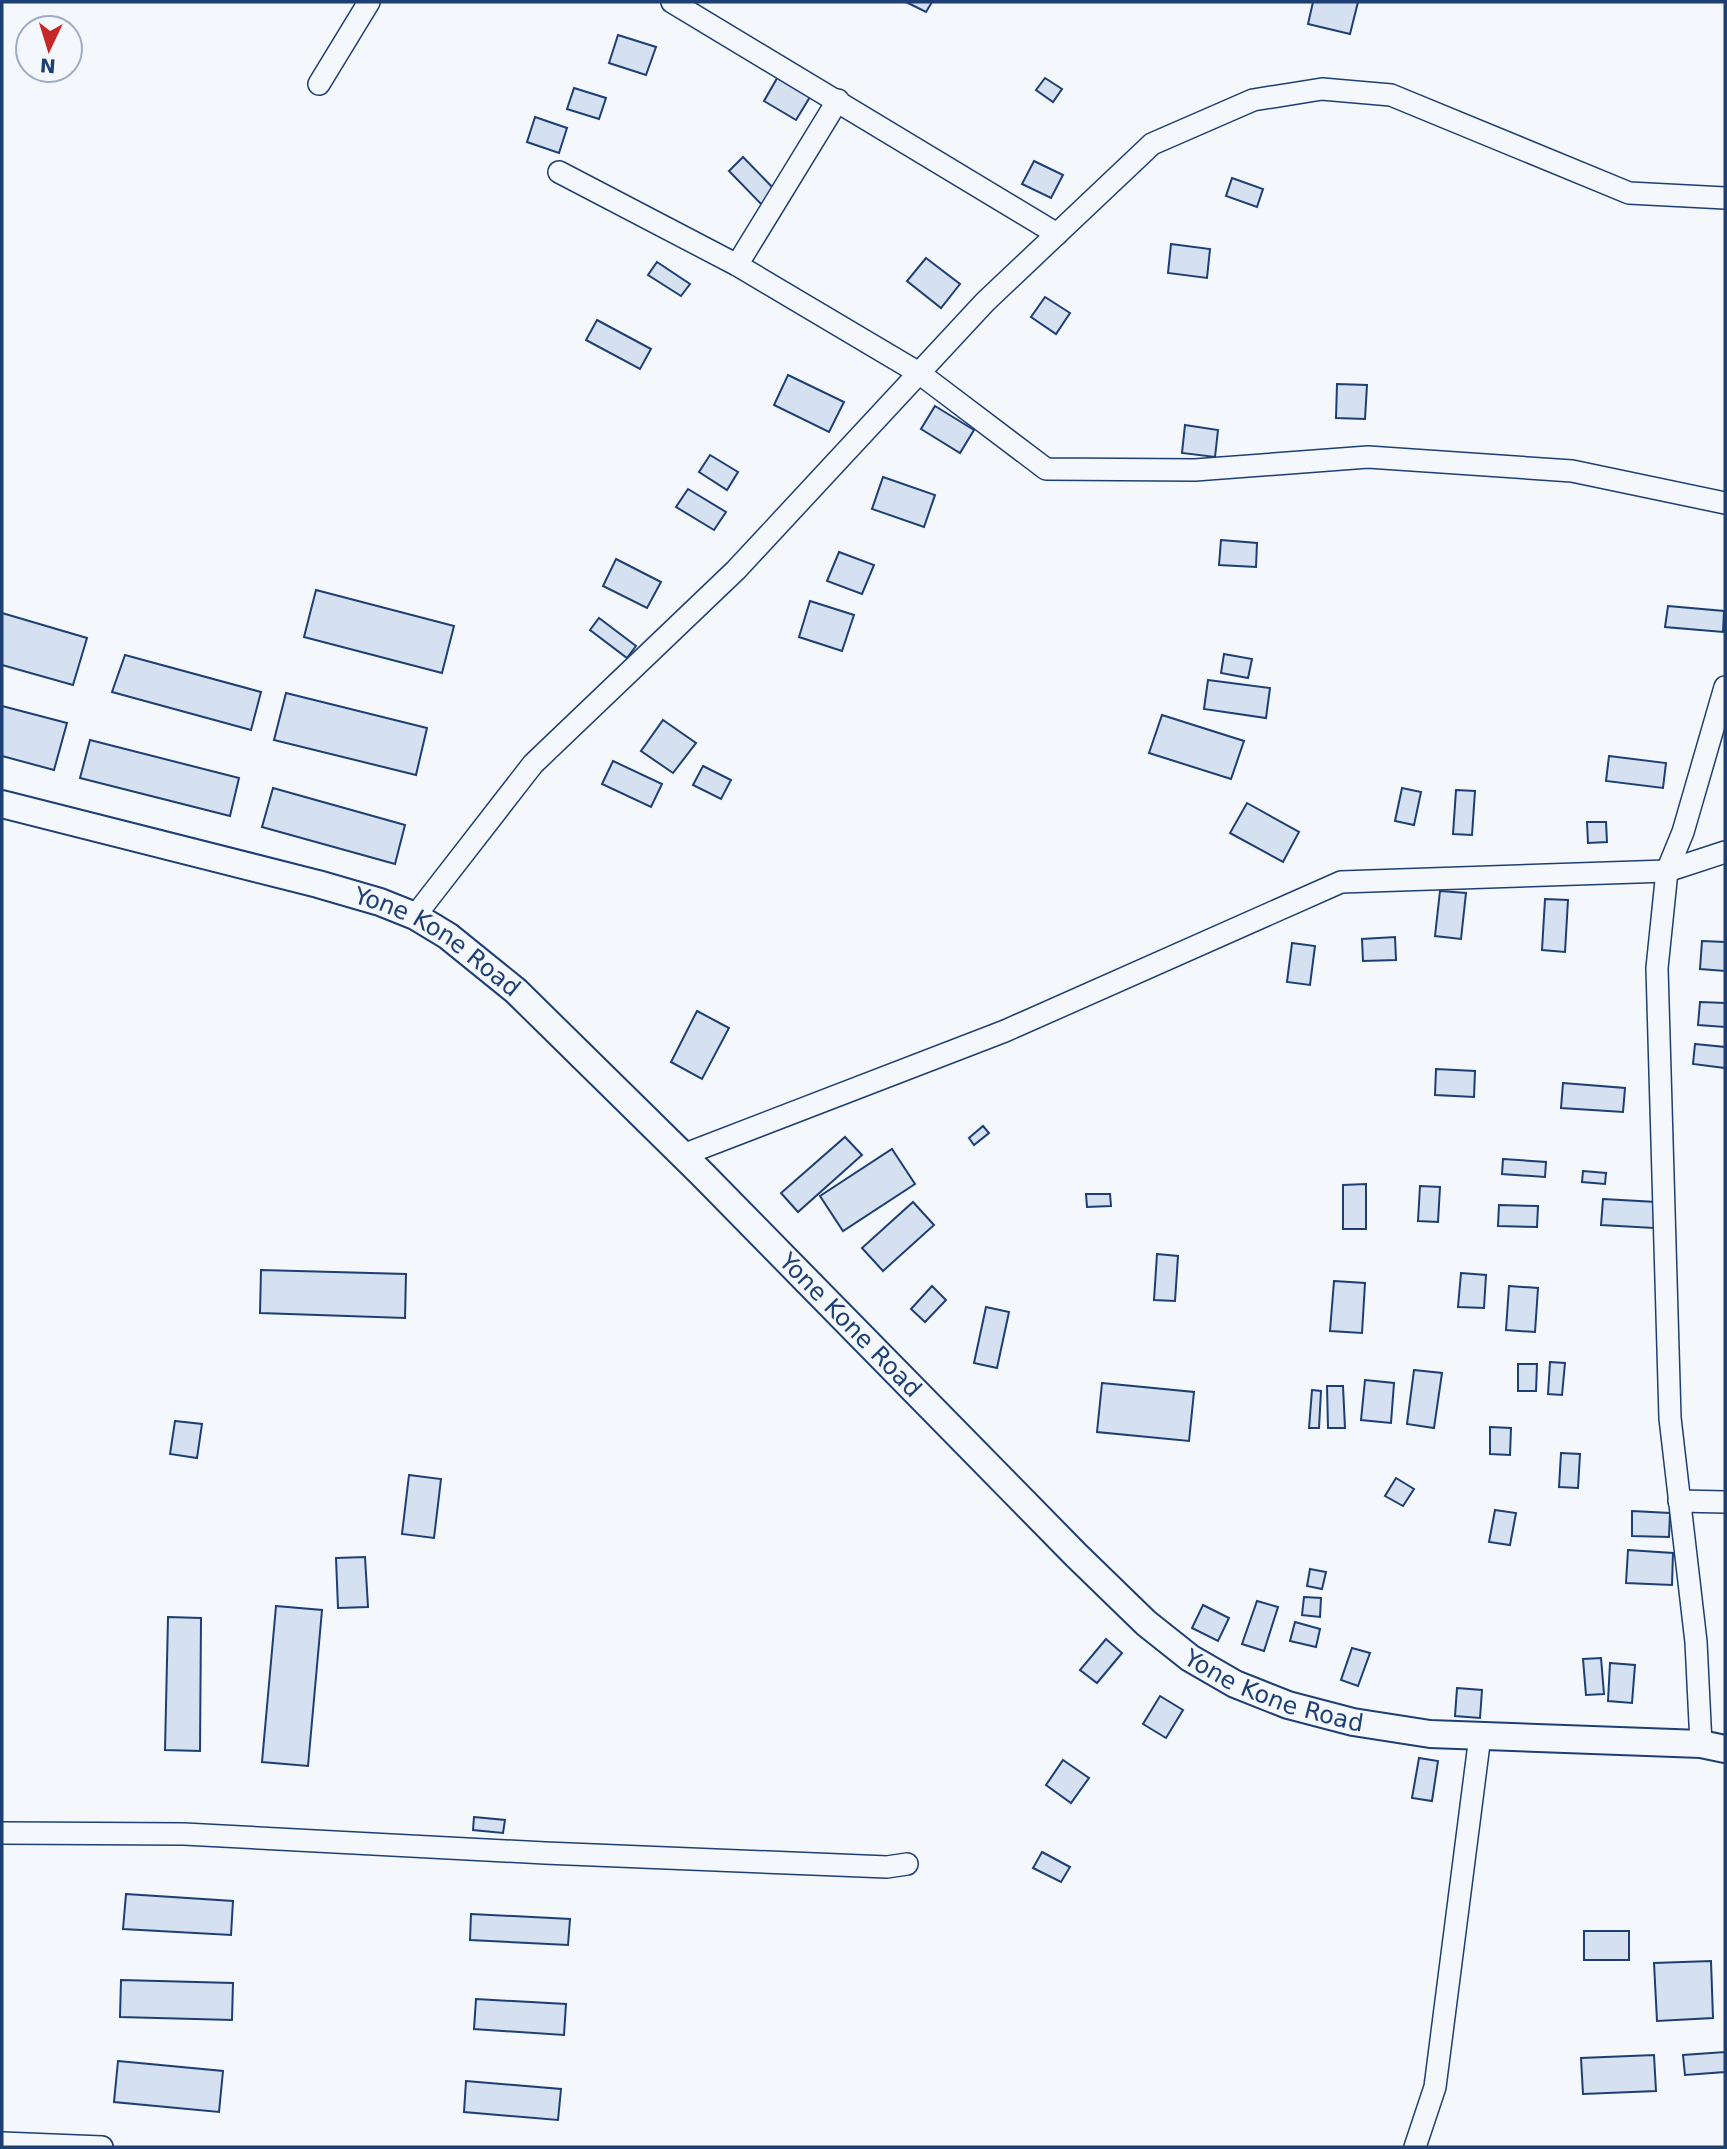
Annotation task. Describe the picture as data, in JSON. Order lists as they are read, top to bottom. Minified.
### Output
{"streets":{"street":["Yone Kone Road"]},"north":"bottom"}
